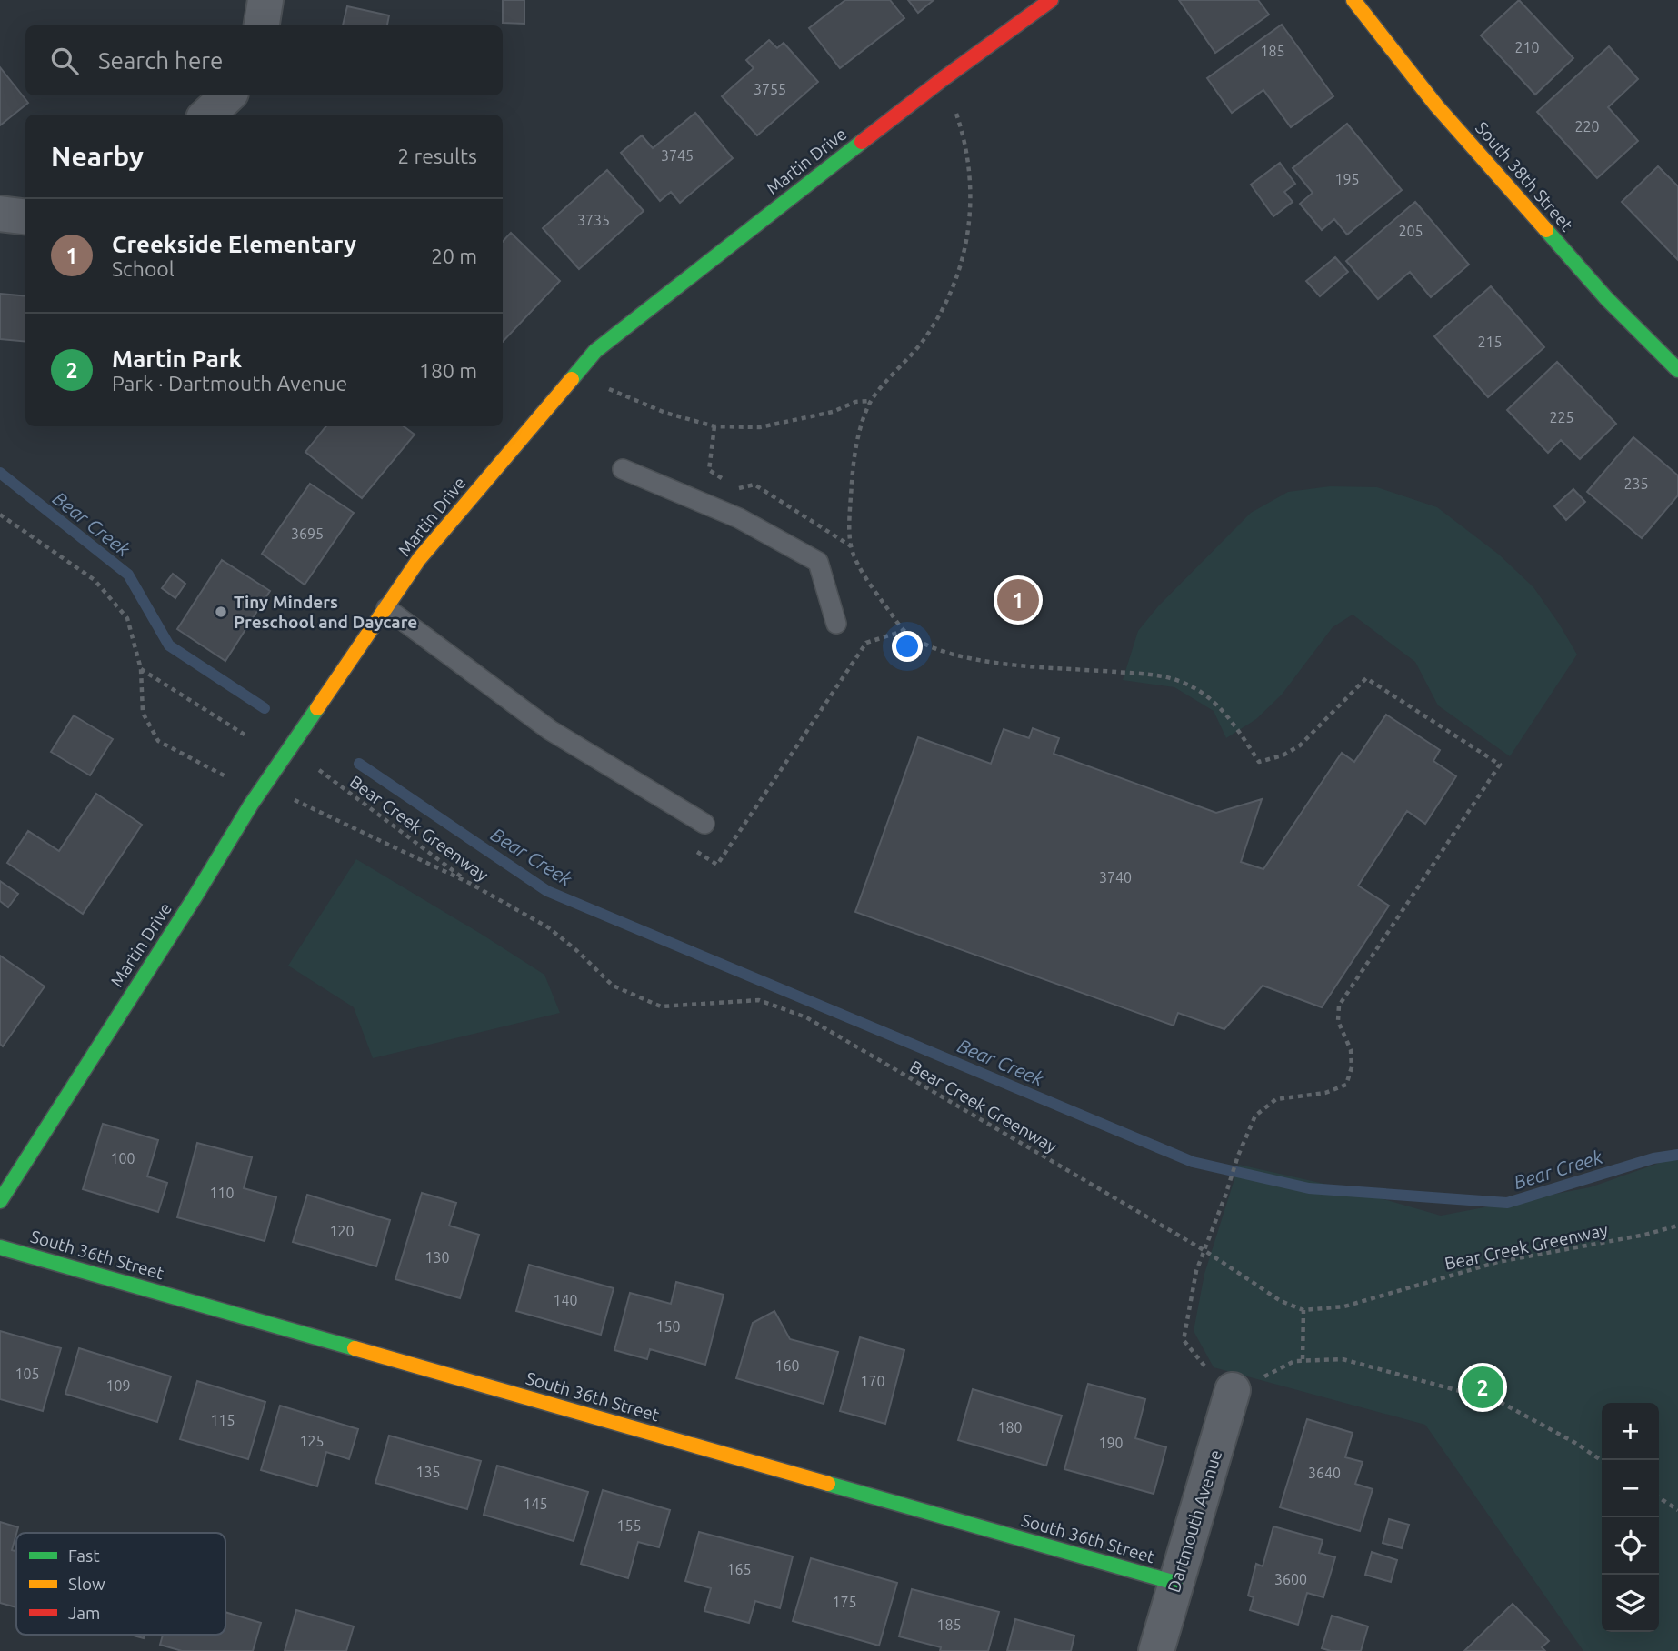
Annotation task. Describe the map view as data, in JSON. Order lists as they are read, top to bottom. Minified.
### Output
{"streets":{"street":["Martin Drive","South 38th Street","South 36th Street","Dartmouth Avenue"],"path":["Bear Creek Greenway"]},"crossings":[["South 36th Street","Dartmouth Avenue"]],"water":["Bear Creek"],"places":["Tiny Minders Preschool and Daycare"],"house_numbers":["210","185","3755","220","3745","195","3735","205","215","225","235","3695","3740","100","110","120","130","140","150","160","105","170","109","115","180","125","190","135","3640","145","155","165","3600","175","185"],"legend":["Fast","Slow","Jam"],"page":{"search":"Search here","heading":["Nearby","2 results"],"list":[{"mark":"1","name":"Creekside Elementary","note":"School","value":"20 m"},{"mark":"2","name":"Martin Park","note":"Park · Dartmouth Avenue","value":"180 m"}],"pins":["1","2"],"map_buttons":["+","−"]}}
